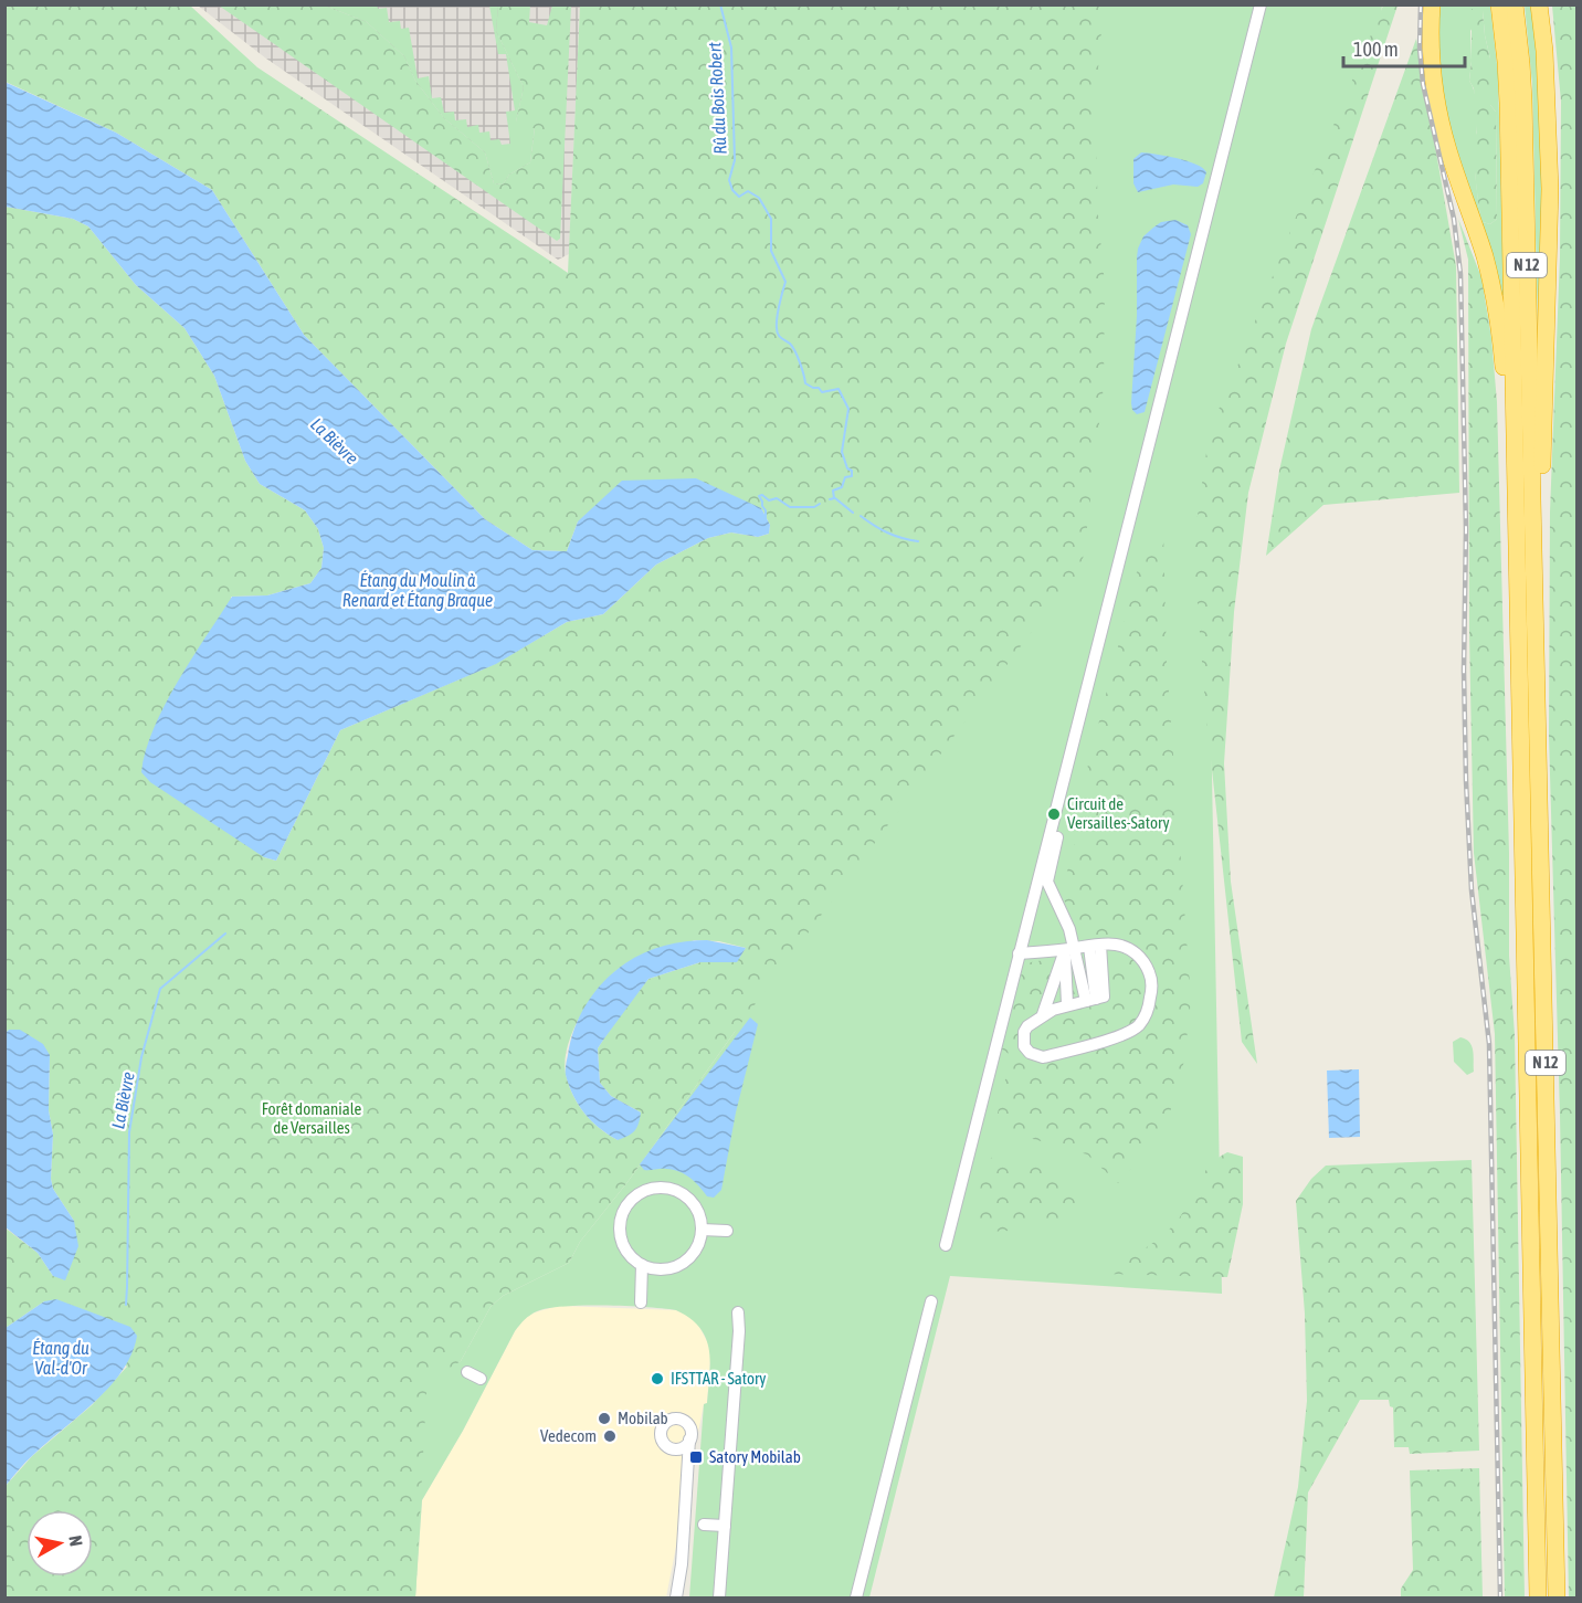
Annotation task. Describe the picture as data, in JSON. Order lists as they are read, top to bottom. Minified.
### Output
{"streets":{"highway":["N 12"]},"water":["Rû du Bois Robert","La Bièvre","Étang du Moulin à Renard et Étang Braque","Étang du Val-d'Or"],"parks":["Forêt domaniale de Versailles"],"places":{"other":["Circuit de Versailles-Satory","IFSTTAR - Satory","Mobilab","Vedecom"],"transit":["Satory Mobilab"]},"scale_bar":"100 m","north":"right"}
